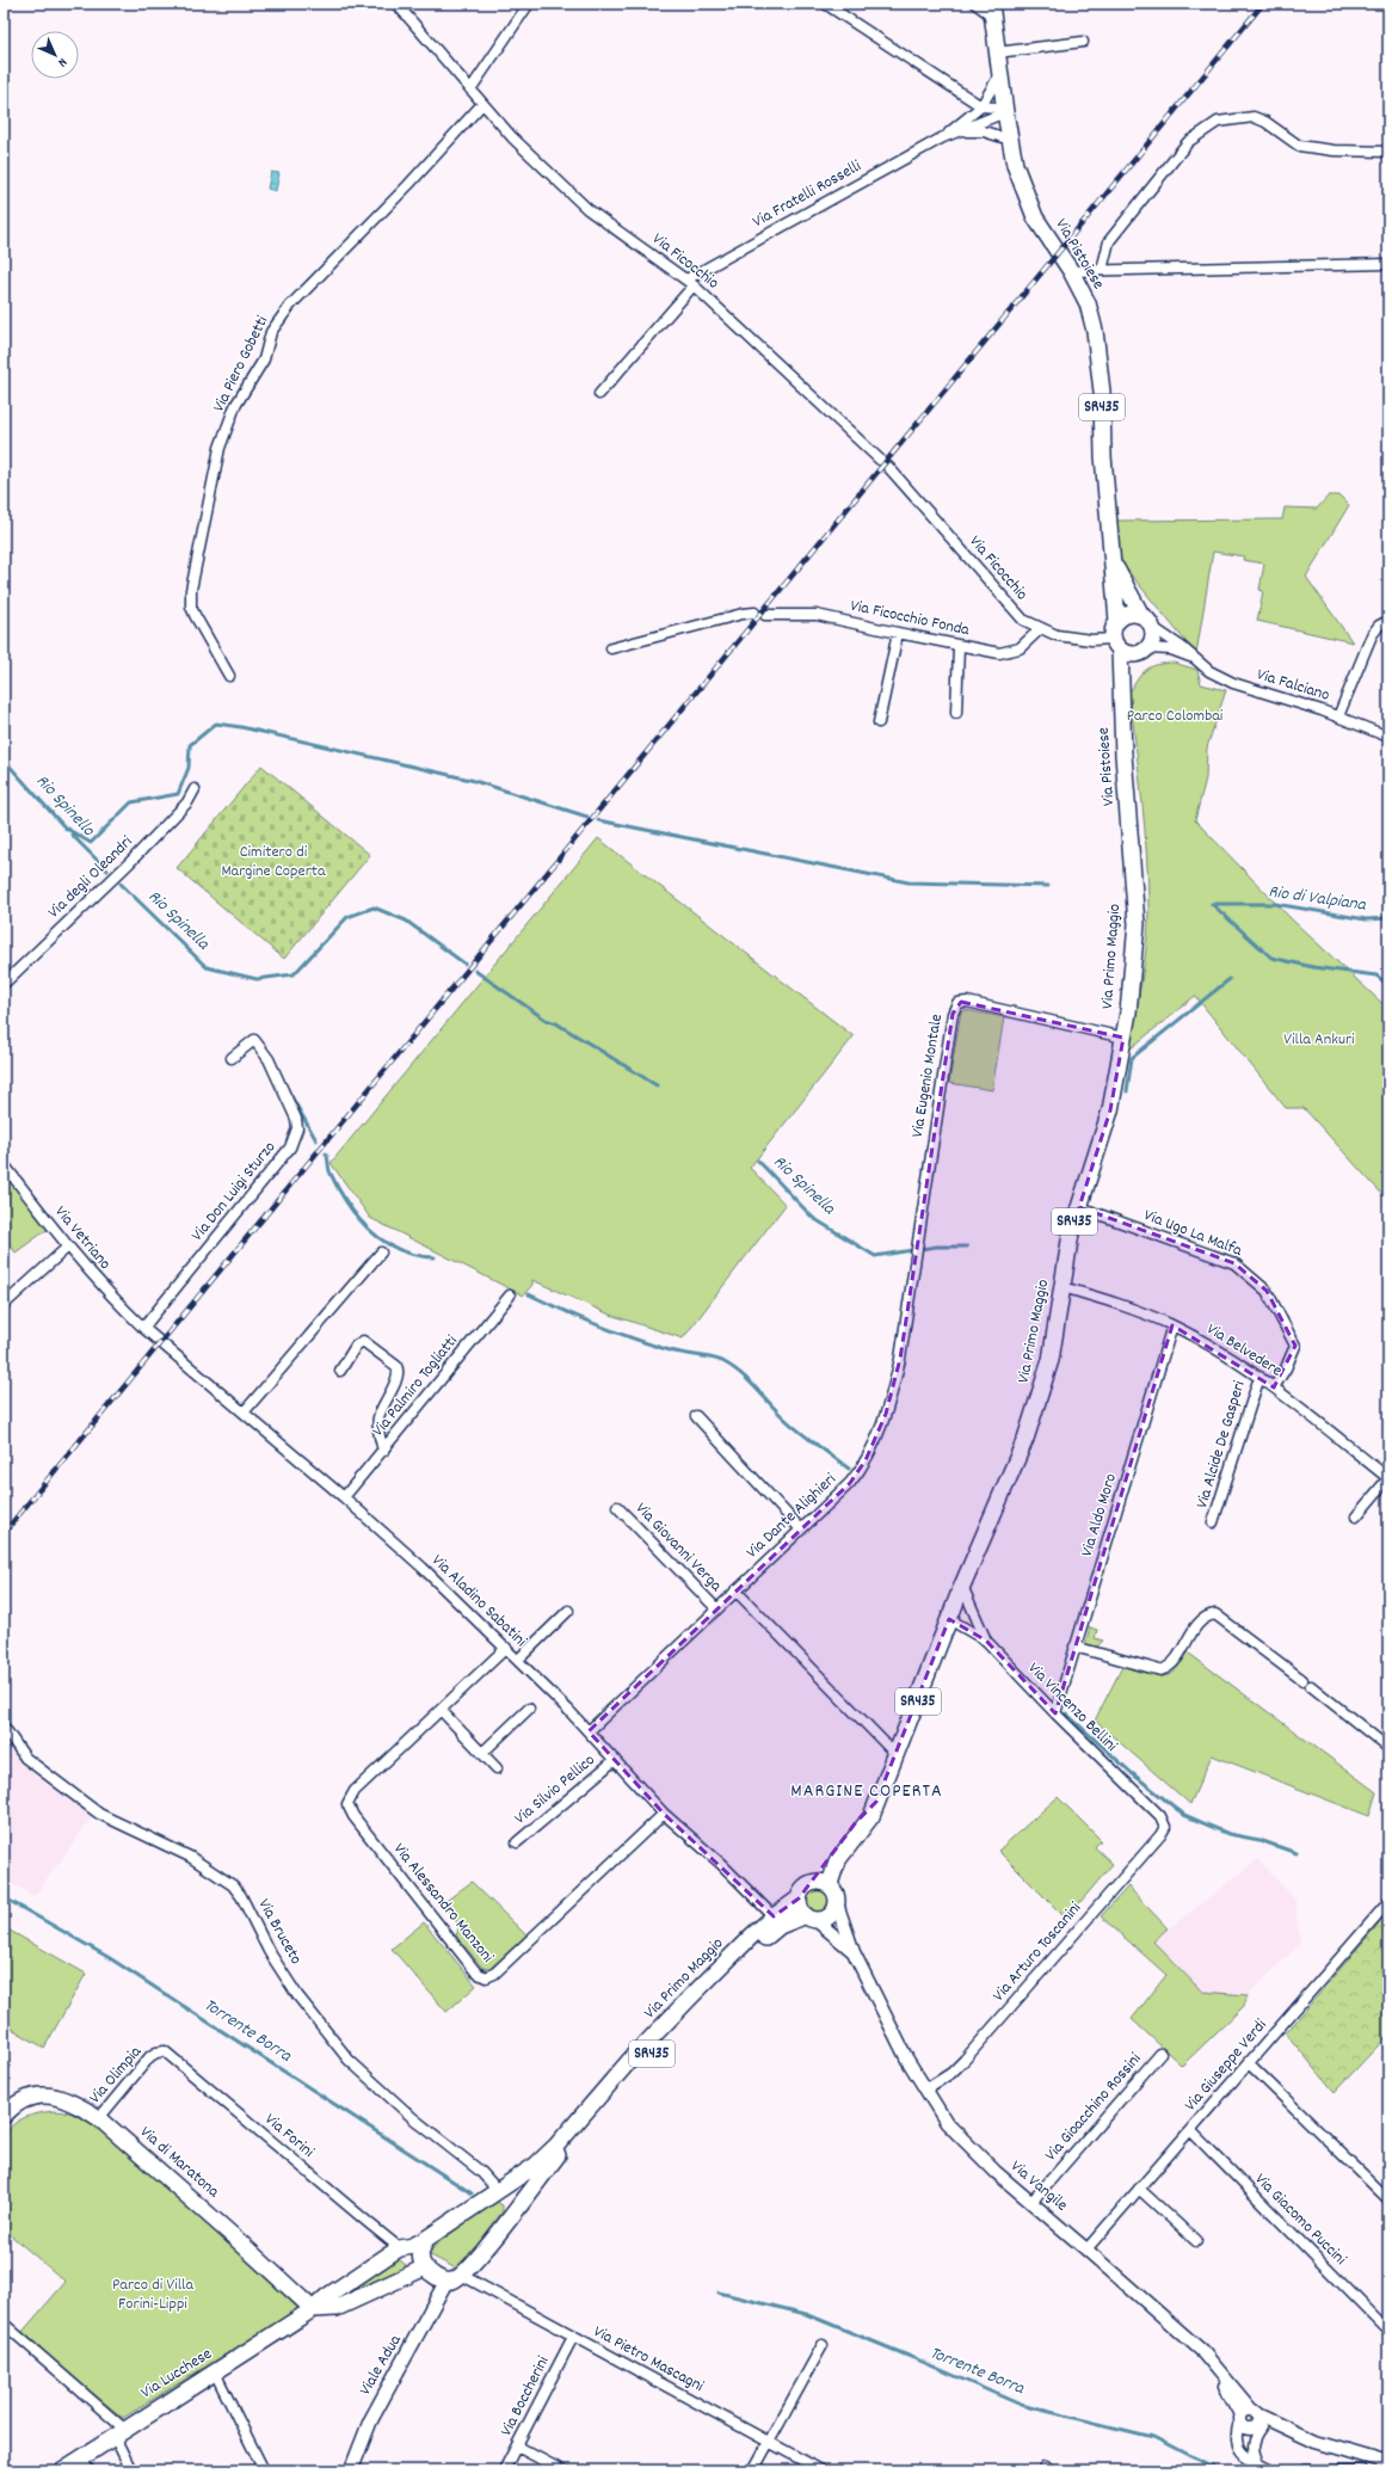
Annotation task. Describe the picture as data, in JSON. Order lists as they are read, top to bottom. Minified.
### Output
{"streets":{"main road":["Via Pistoiese","SR435","Via Primo Maggio","Via di Maratona","Viale Adua","Via Lucchese"],"street":["Via Fratelli Rosselli","Via Ficocchio","Via Piero Gobetti","Via Ficocchio Fonda","Via Falciano","Via degli Oleandri","Via Eugenio Montale","Via Don Luigi Sturzo","Via Ugo La Malfa","Via Vetriano","Via Belvedere","Via Palmiro Togliatti","Via Alcide De Gasperi","Via Aldo Moro","Via Dante Alighieri","Via Giovanni Verga","Via Aladino Sabatini","Via Vincenzo Bellini","Via Silvio Pellico","Via Alessandro Manzoni","Via Bruceto","Via Arturo Toscanini","Via Giuseppe Verdi","Via Olimpia","Via Gioacchino Rossini","Via Forini","Via Vangile","Via Giacomo Puccini","Via Pietro Mascagni","Via Boccherini"]},"crossings":[["Via Fratelli Rosselli","Via Pistoiese"],["Via Fratelli Rosselli","Via Ficocchio"],["Via Pistoiese","Via Ficocchio"],["Via Pistoiese","Via Falciano"],["Via Pistoiese","Via Primo Maggio"],["Via Ficocchio","Via Piero Gobetti"],["Via Ficocchio","Via Ficocchio Fonda"],["Via Ficocchio","Via Falciano"],["SR435","Via Primo Maggio"],["Via Primo Maggio","Via Eugenio Montale"],["Via Primo Maggio","Via Ugo La Malfa"],["Via Primo Maggio","Via Belvedere"],["Via Primo Maggio","Via Aladino Sabatini"],["Via Primo Maggio","Via Vincenzo Bellini"],["Via Primo Maggio","Via Bruceto"],["Via Eugenio Montale","Via Dante Alighieri"],["Via Don Luigi Sturzo","Via Vetriano"],["Via Don Luigi Sturzo","Via Aladino Sabatini"],["Via Ugo La Malfa","Via Belvedere"],["Via Vetriano","Via Aladino Sabatini"],["Via Belvedere","Via Alcide De Gasperi"],["Via Belvedere","Via Aldo Moro"],["Via Palmiro Togliatti","Via Aladino Sabatini"],["Via Aldo Moro","Via Vincenzo Bellini"],["Via Dante Alighieri","Via Giovanni Verga"],["Via Dante Alighieri","Via Aladino Sabatini"],["Via Aladino Sabatini","Via Silvio Pellico"],["Via Aladino Sabatini","Via Alessandro Manzoni"],["Via Vincenzo Bellini","Via Arturo Toscanini"],["Via Arturo Toscanini","Via Vangile"],["Via Giuseppe Verdi","Via Vangile"],["Via Giuseppe Verdi","Via Giacomo Puccini"],["Via Olimpia","Via Forini"],["Via Olimpia","Via di Maratona"],["Via Gioacchino Rossini","Via Vangile"],["Via Forini","Via Lucchese"],["Via di Maratona","Via Lucchese"],["Via Pietro Mascagni","Viale Adua"],["Via Pietro Mascagni","Via Boccherini"]],"districts":["MARGINE COPERTA"],"water":["Rio Spinello","Rio di Valpiana","Rio Spinella","Torrente Borra"],"parks":["Parco Colombai","Cimitero di Margine Coperta","Villa Ankuri","Parco di Villa Forini-Lippi"],"north":"bottom right"}
